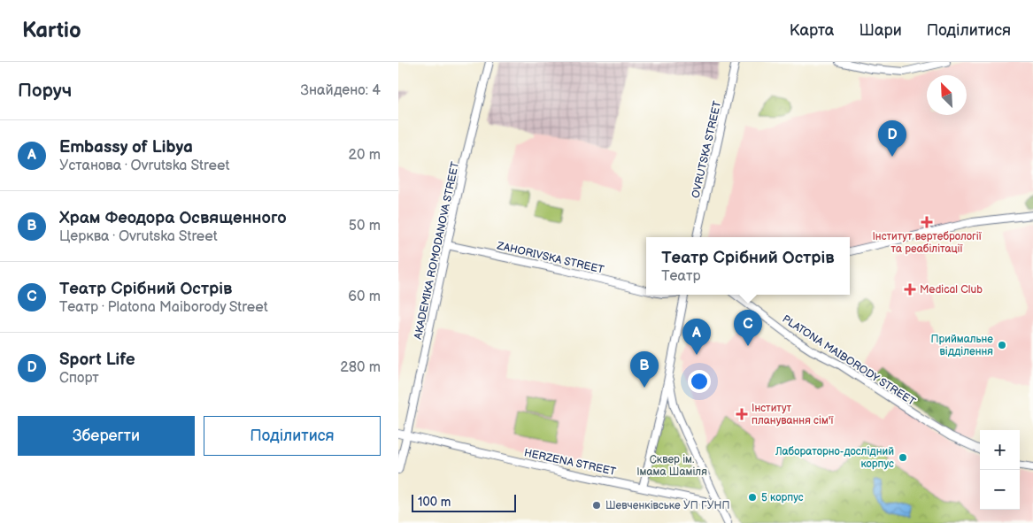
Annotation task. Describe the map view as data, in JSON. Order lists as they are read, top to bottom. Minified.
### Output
{"streets":{"street":["OVRUTSKA STREET","AKADEMIKA ROMODANOVA STREET","ZAHORIVSKA STREET","PLATONA MAIBORODY STREET","HERZENA STREET"]},"crossings":[["AKADEMIKA ROMODANOVA STREET","ZAHORIVSKA STREET"],["AKADEMIKA ROMODANOVA STREET","HERZENA STREET"]],"parks":["Сквер ім. Імама Шаміля"],"places":{"health":["Інститут вертебрології та реабілітації","Medical Club","Інститут планування сім'ї"],"other":["Приймальне відділення","Лабораторно-дослідний корпус","5 корпус","Шевченківське УП ГУНП"]},"scale_bar":"100 m","north":"top left","page":{"header":"Kartio","nav":["Карта","Шари","Поділитися"],"heading":["Поруч","Знайдено: 4"],"list":[{"mark":"A","name":"Embassy of Libya","note":"Установа · Ovrutska Street","value":"20 m"},{"mark":"B","name":"Храм Феодора Освященного","note":"Церква · Ovrutska Street","value":"50 m"},{"mark":"C","name":"Театр Срібний Острів","note":"Театр · Platona Maiborody Street","value":"60 m"},{"mark":"D","name":"Sport Life","note":"Спорт","value":"280 m"}],"pins":["D","C","A","B"],"popup":["Театр Срібний Острів","Театр"],"buttons":["Зберегти","Поділитися"],"map_buttons":["+","−"],"scale":"100 m"}}
